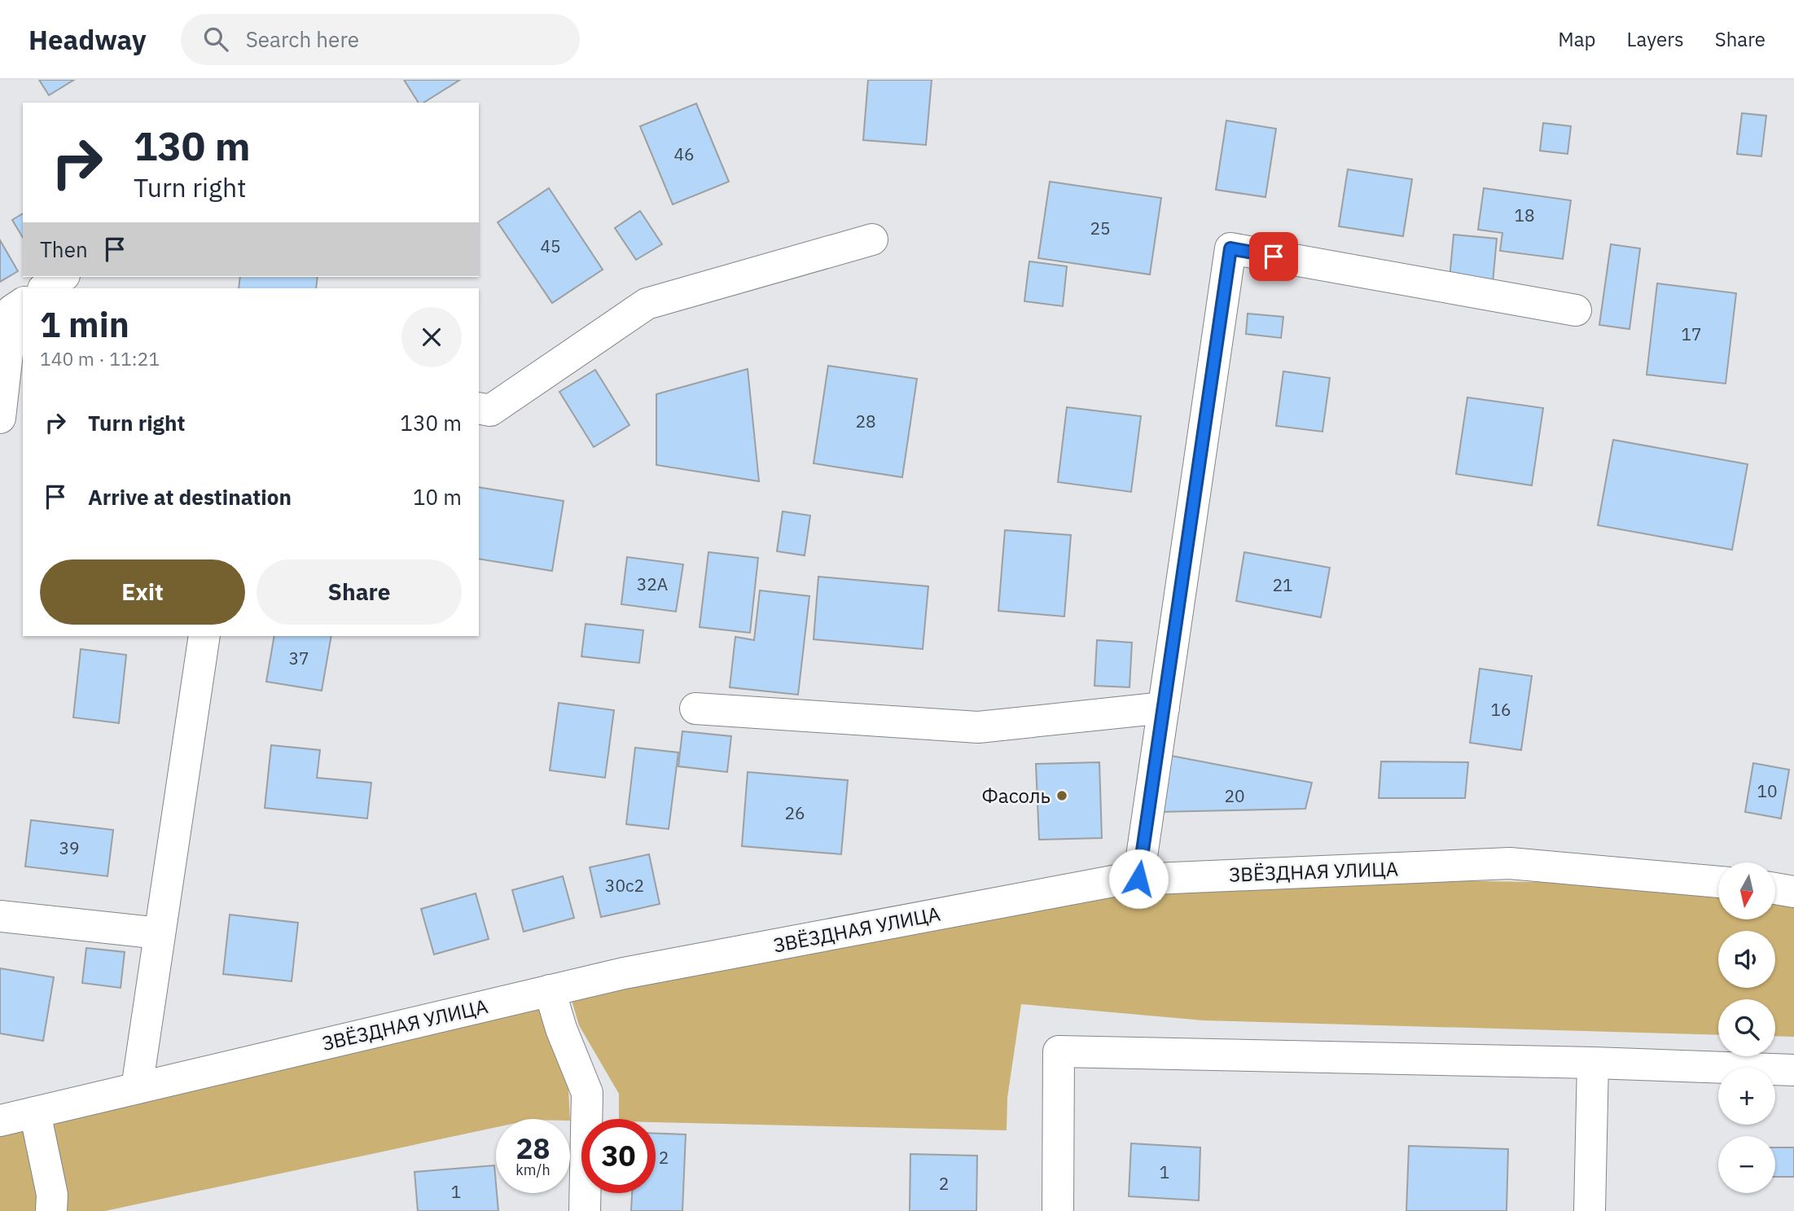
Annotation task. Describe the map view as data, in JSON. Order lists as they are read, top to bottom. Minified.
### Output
{"streets":{"street":["ЗВЁЗДНАЯ УЛИЦА"]},"places":["Фасоль"],"house_numbers":["46","18","25","45","17","28","32А","21","37","16","10","20","26","39","30с2","2","1","2","1"],"north":"bottom","page":{"header":"Headway","search":"Search here","nav":["Map","Layers","Share"],"turn":["130 m","Turn right"],"then":"Then","heading":["1 min","140 m · 11:21"],"list":[{"name":"Turn right","value":"130 m"},{"name":"Arrive at destination","value":"10 m"}],"buttons":["Exit","Share"],"map_buttons":["+","−"],"speed":"28 km/h","limit":"30"}}
